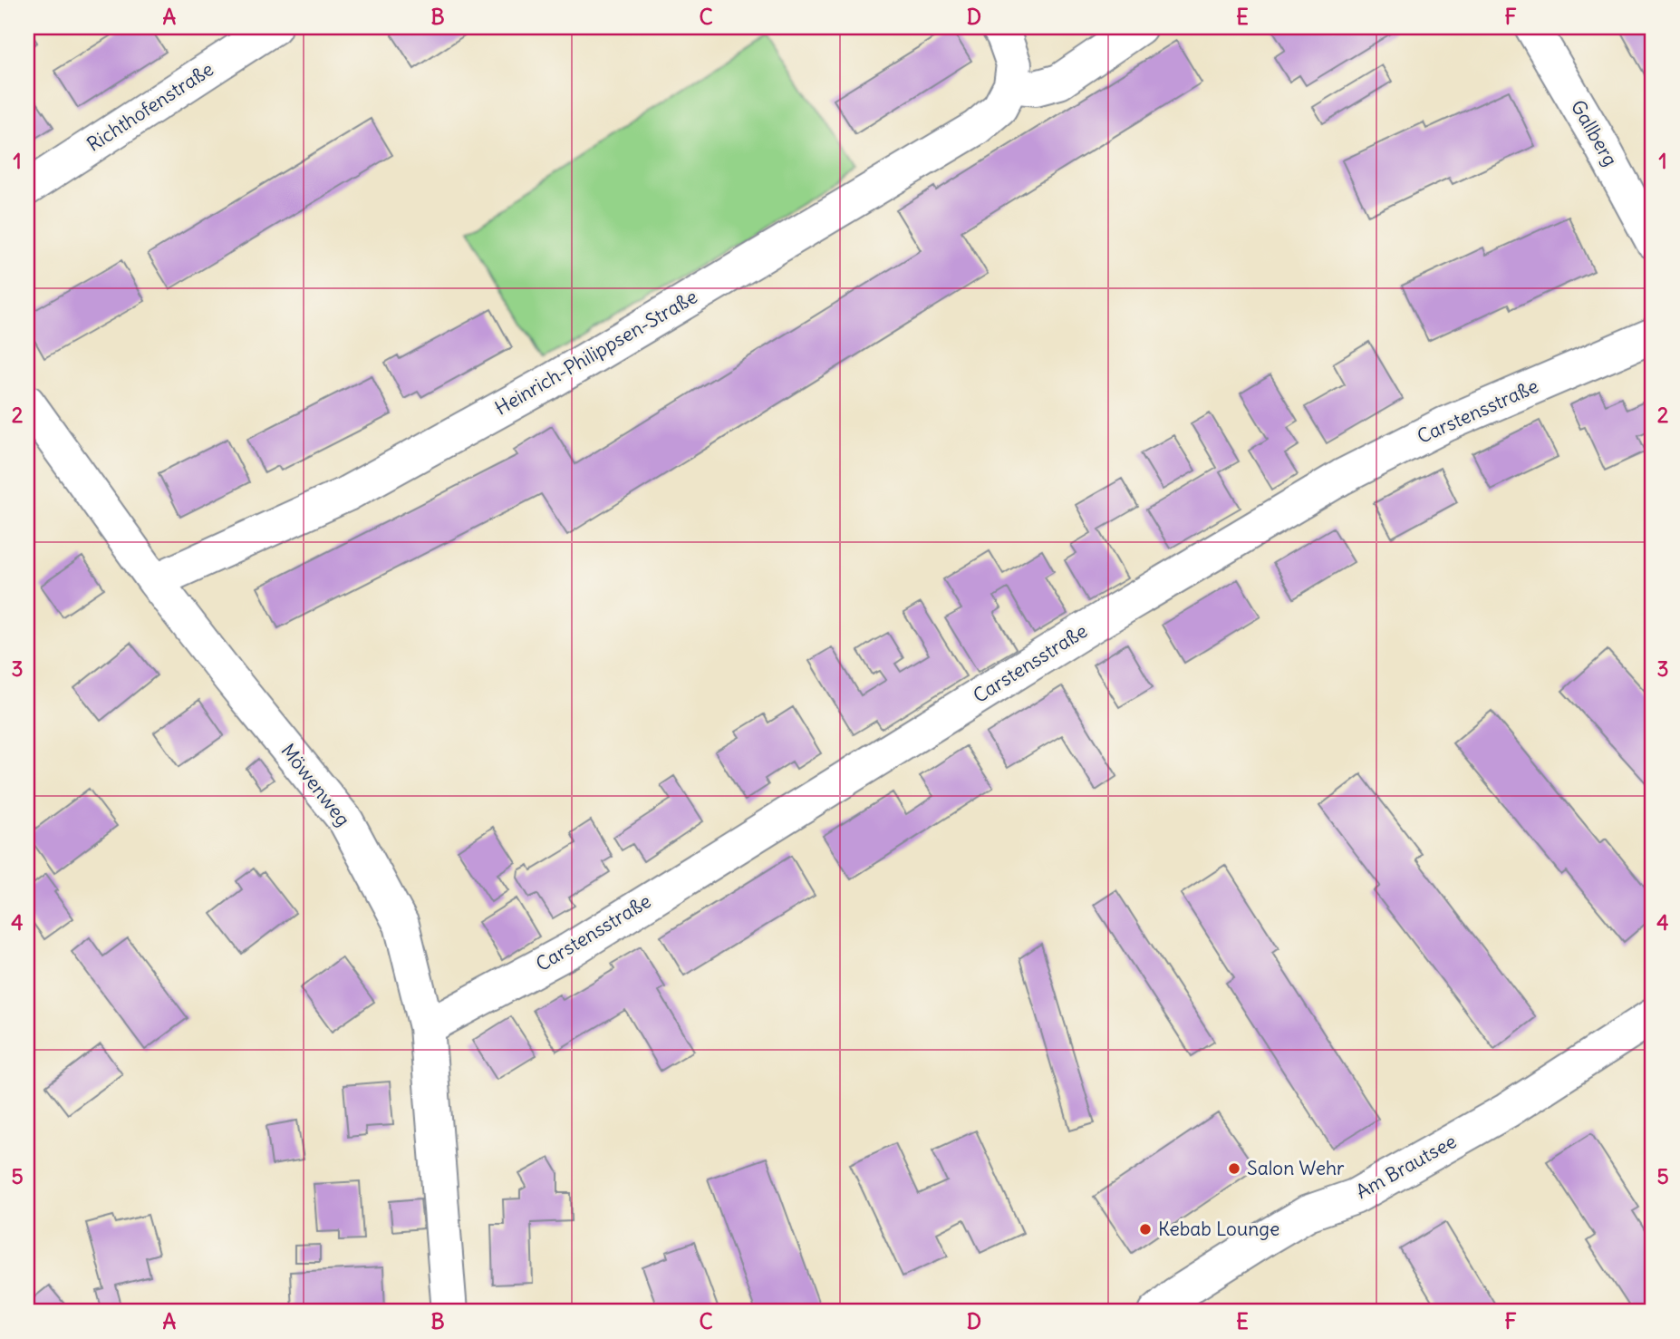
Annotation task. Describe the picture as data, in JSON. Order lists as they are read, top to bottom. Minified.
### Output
{"streets":{"street":["Richthofenstraße","Gallberg","Heinrich-Philippsen-Straße","Carstensstraße","Möwenweg","Am Brautsee"]},"crossings":[["Heinrich-Philippsen-Straße","Möwenweg"],["Carstensstraße","Möwenweg"]],"places":["Salon Wehr","Kebab Lounge"],"grid":{"columns":["A","B","C","D","E","F"],"rows":["1","2","3","4","5"]}}
